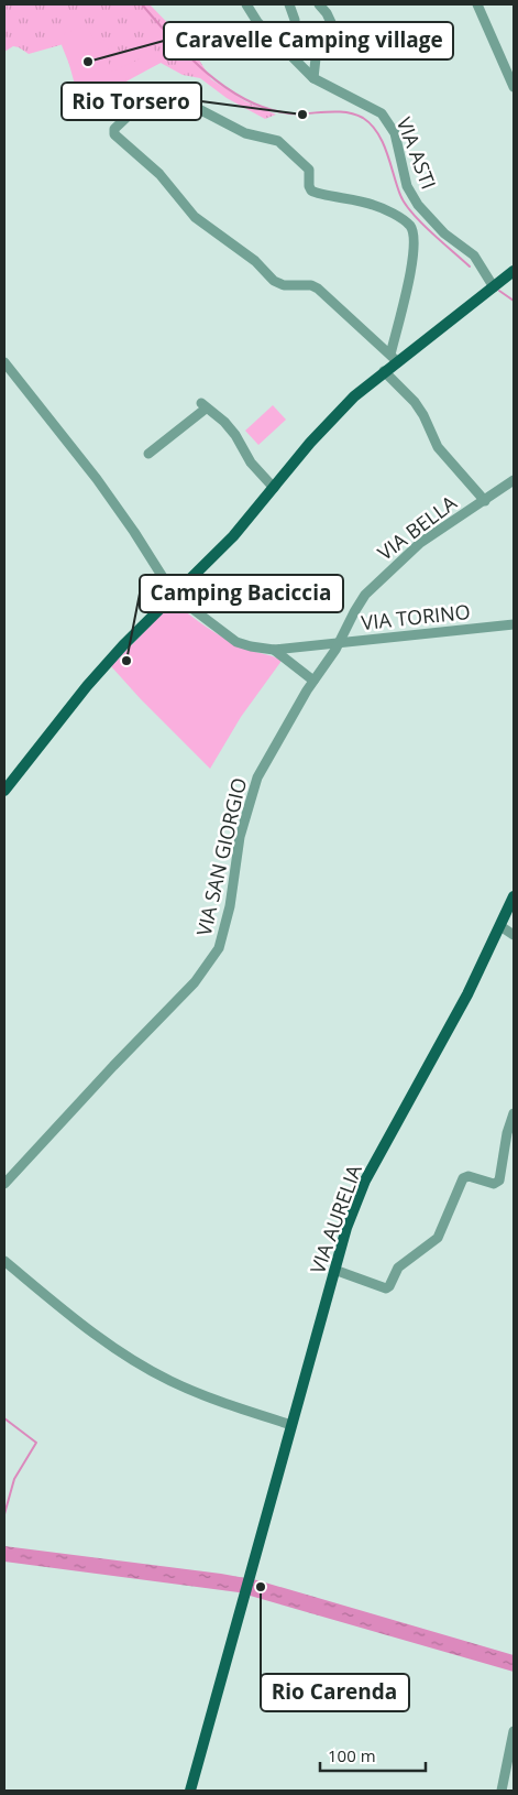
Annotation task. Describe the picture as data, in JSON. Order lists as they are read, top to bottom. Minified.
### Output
{"streets":{"main road":["VIA AURELIA"],"street":["VIA ASTI","VIA BELLA","VIA TORINO","VIA SAN GIORGIO"]},"crossings":[["VIA BELLA","VIA TORINO"],["VIA BELLA","VIA SAN GIORGIO"],["VIA TORINO","VIA SAN GIORGIO"]],"places":["Caravelle Camping village","Rio Torsero","Camping Baciccia","Rio Carenda"],"scale_bar":"100 m"}
